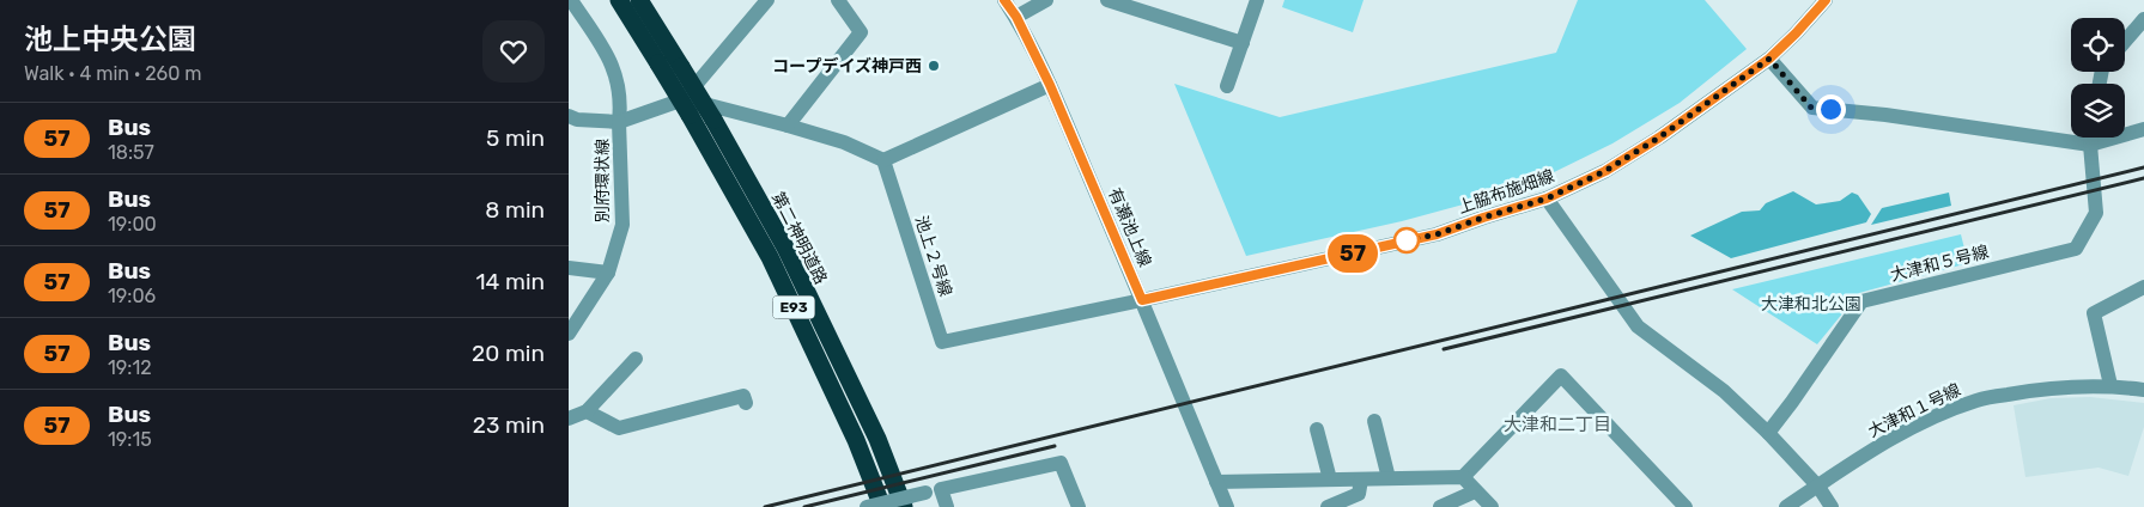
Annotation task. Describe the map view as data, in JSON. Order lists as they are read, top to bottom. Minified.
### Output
{"streets":{"highway":["第二神明道路","E93"],"street":["別府環状線","上脇布施畑線","有瀬池上線","池上２号線","大津和５号線","大津和１号線"]},"crossings":[["上脇布施畑線","有瀬池上線"],["上脇布施畑線","池上２号線"],["有瀬池上線","池上２号線"]],"districts":["大津和二丁目"],"parks":["大津和北公園"],"places":["コープデイズ神戸西"],"lines":["bus line 57"],"page":{"heading":["池上中央公園","Walk · 4 min · 260 m"],"on_map":"57","list":[{"mark":"57","name":"Bus","note":"18:57","value":"5 min"},{"mark":"57","name":"Bus","note":"19:00","value":"8 min"},{"mark":"57","name":"Bus","note":"19:06","value":"14 min"},{"mark":"57","name":"Bus","note":"19:12","value":"20 min"},{"mark":"57","name":"Bus","note":"19:15","value":"23 min"}]}}
